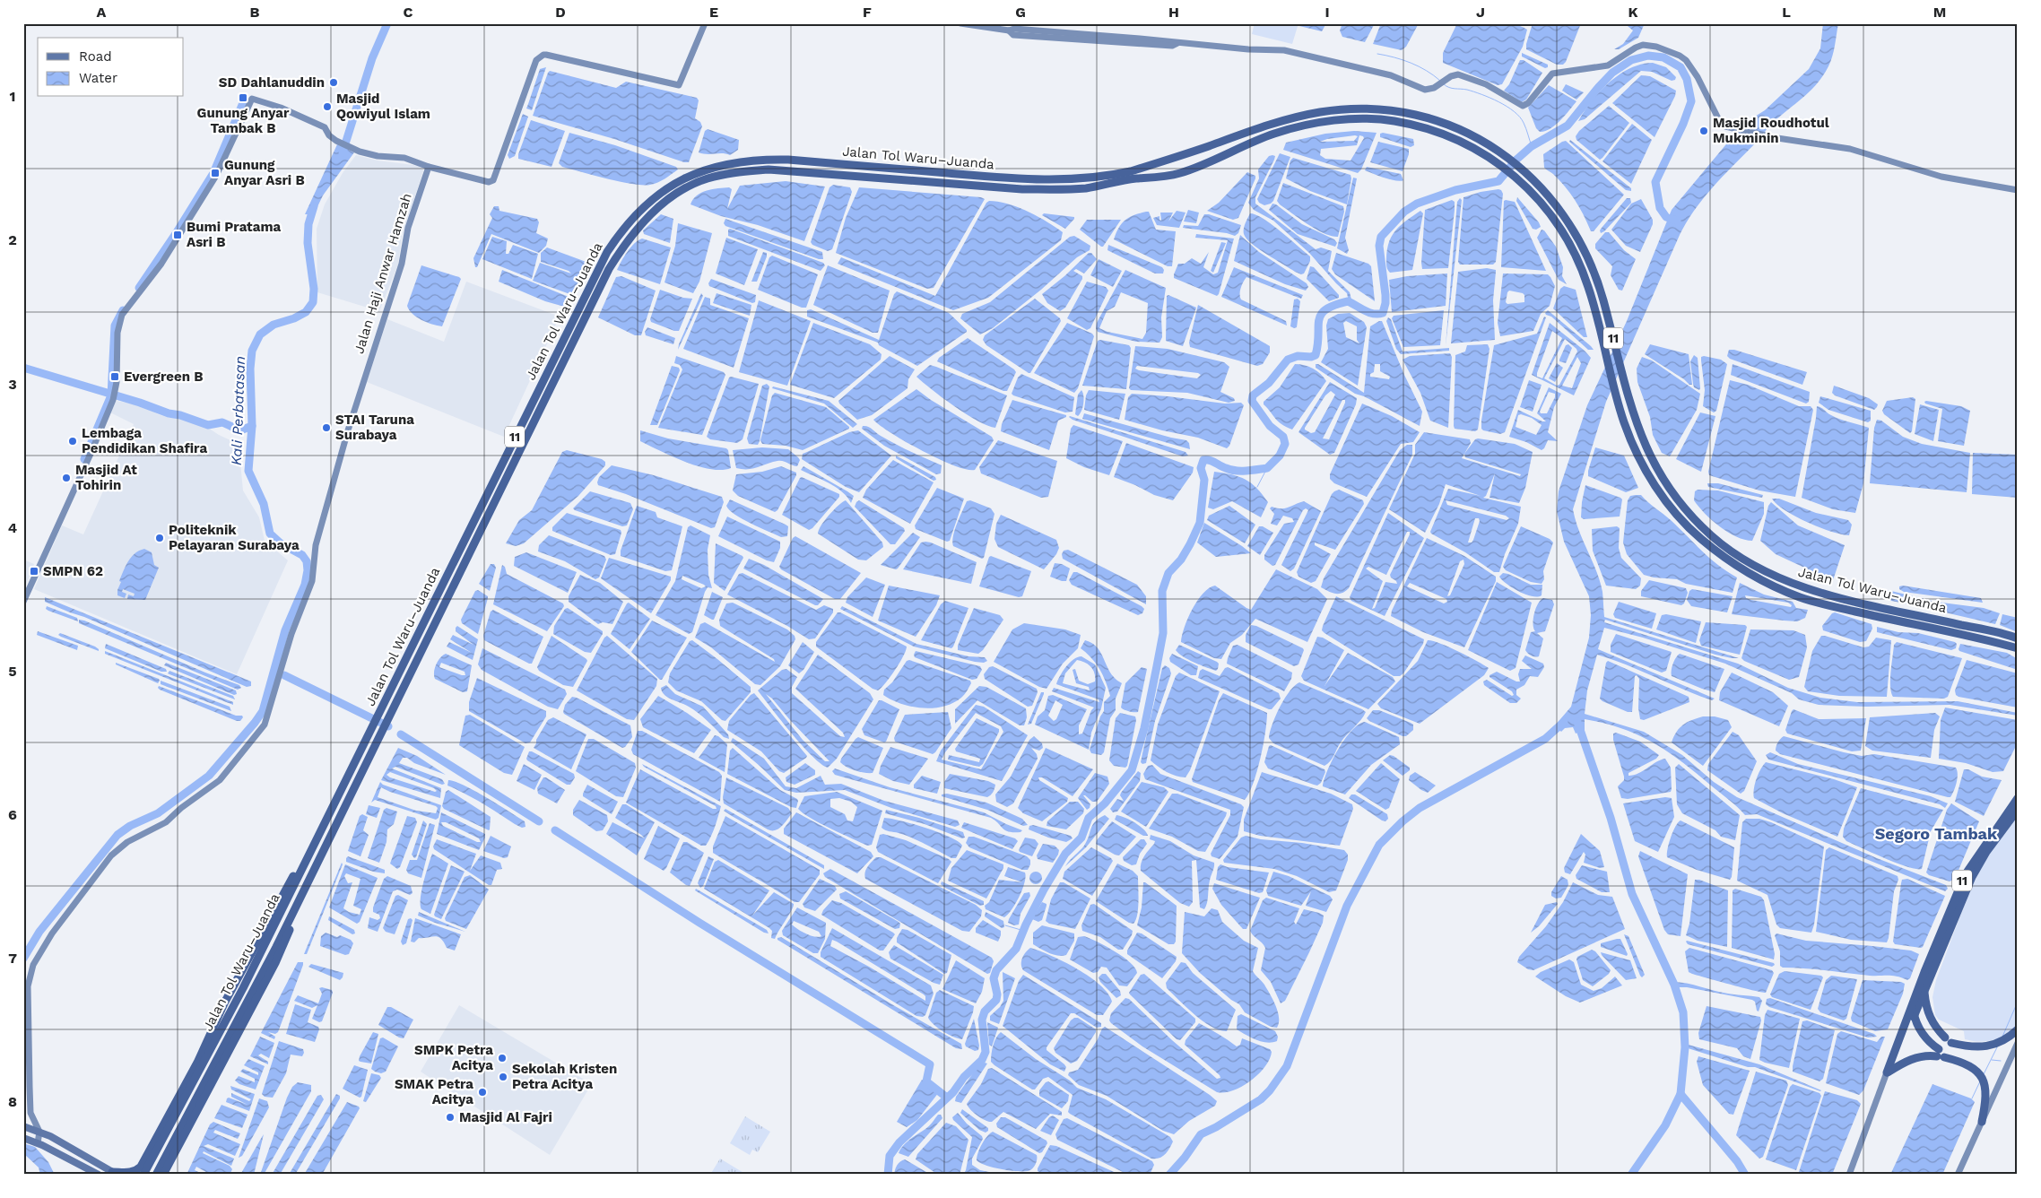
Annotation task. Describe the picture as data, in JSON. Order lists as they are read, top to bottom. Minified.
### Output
{"streets":{"highway":["Jalan Tol Waru–Juanda","11"],"street":["Jalan Haji Anwar Hamzah"]},"districts":["Segoro Tambak"],"water":["Kali Perbatasan"],"places":{"other":["SD Dahlanuddin","Masjid Qowiyul Islam","Masjid Roudhotul Mukminin","STAI Taruna Surabaya","Lembaga Pendidikan Shafira","Masjid At Tohirin","Politeknik Pelayaran Surabaya","SMPK Petra Acitya","Sekolah Kristen Petra Acitya","SMAK Petra Acitya","Masjid Al Fajri"],"transit":["Gunung Anyar Tambak B","Gunung Anyar Asri B","Bumi Pratama Asri B","Evergreen B","SMPN 62"]},"legend":["Road","Water"],"grid":{"columns":["A","B","C","D","E","F","G","H","I","J","K","L","M"],"rows":["1","2","3","4","5","6","7","8"]}}
